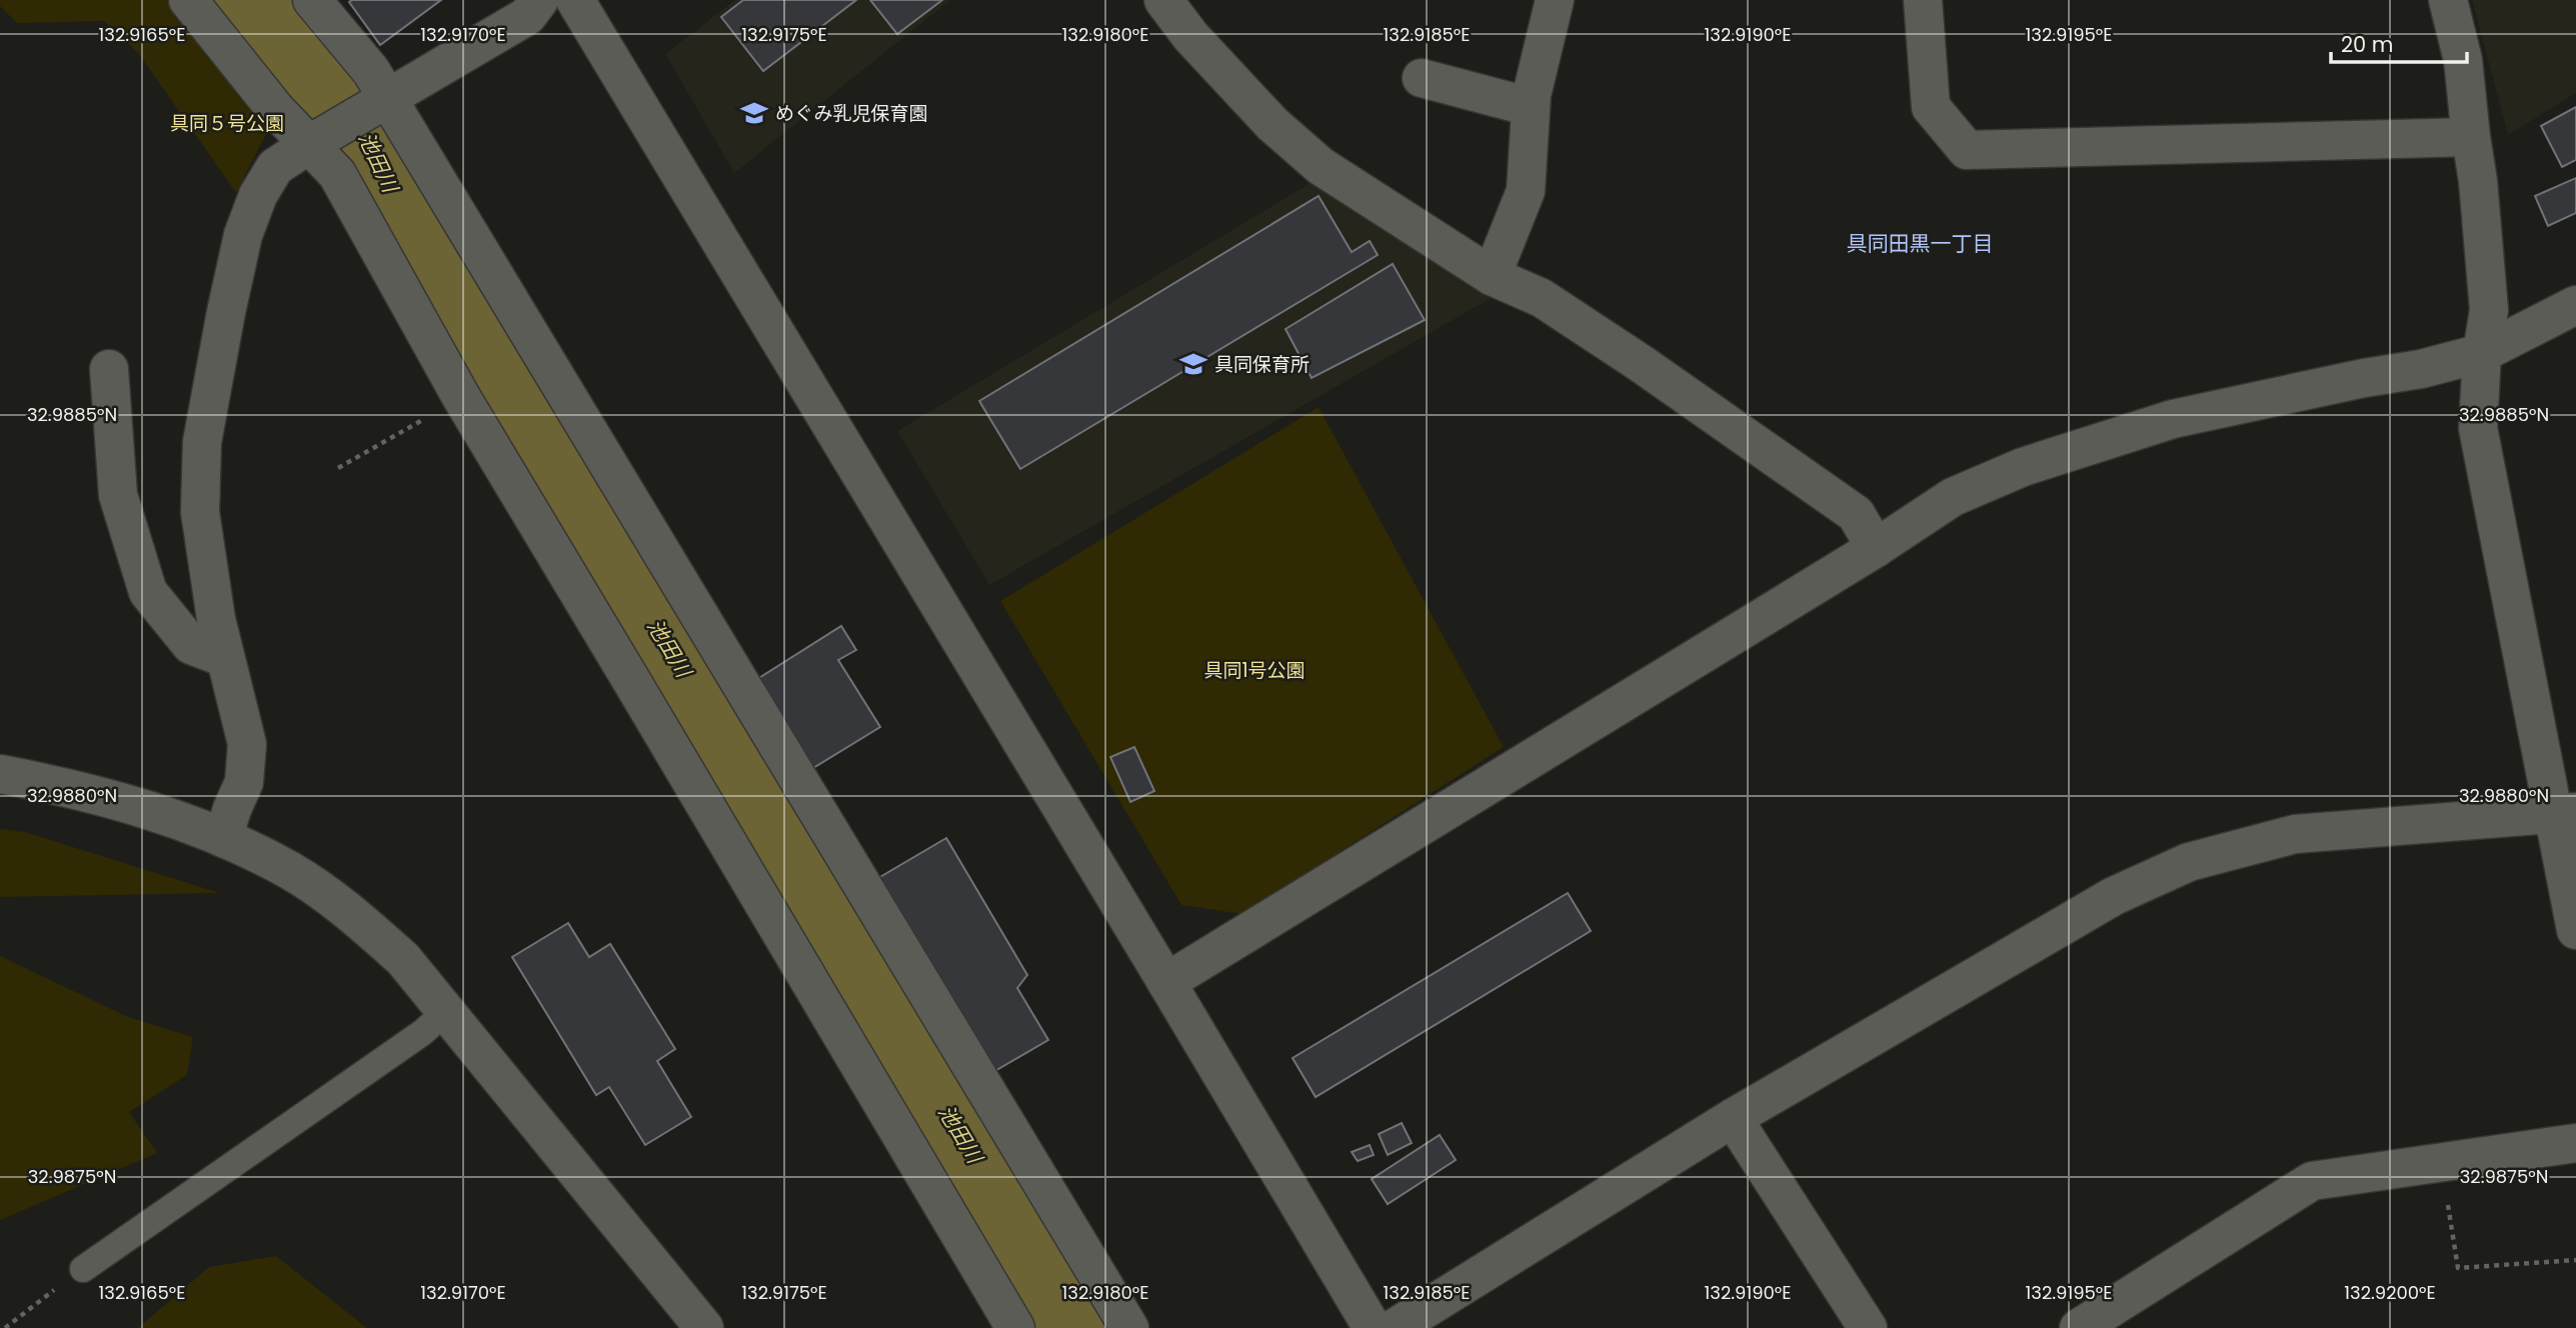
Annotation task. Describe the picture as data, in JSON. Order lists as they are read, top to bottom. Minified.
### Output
{"districts":["具同田黒一丁目"],"water":["池田川"],"parks":["具同５号公園","具同1号公園"],"places":{"school or university":["めぐみ乳児保育園","具同保育所"]},"scale_bar":"20 m","coordinates":["132.9165°E","132.9170°E","132.9175°E","132.9180°E","132.9185°E","132.9190°E","132.9195°E","32.9885°N","32.9880°N","32.9875°N","132.9200°E"]}
